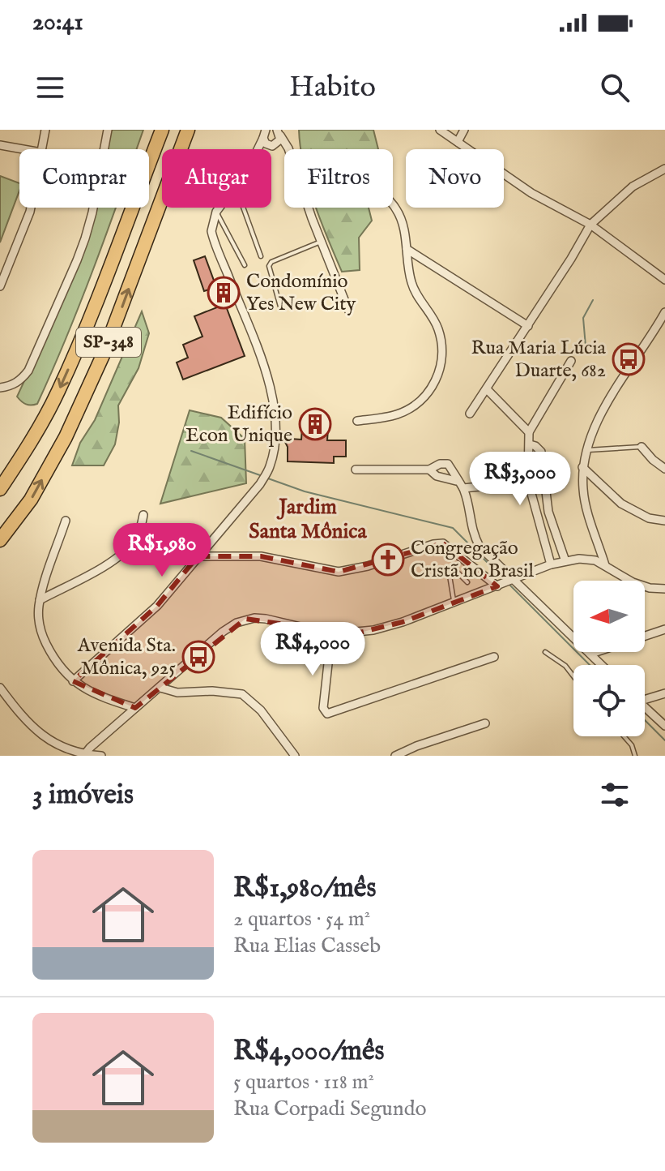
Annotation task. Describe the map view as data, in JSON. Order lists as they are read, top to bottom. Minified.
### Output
{"streets":{"highway":["SP-348"]},"districts":["Jardim Santa Mônica"],"places":{"building":["Condomínio Yes New City","Edifício Econ Unique"],"bus stop":["Rua Maria Lúcia Duarte, 682","Avenida Sta. Mônica, 925"],"church":["Congregação Cristã no Brasil"]},"north":"left","page":{"status":"20:41","header":"Habito","chip":["Comprar","Alugar","Filtros","Novo"],"price":["R$3,000","R$1,980","R$4,000"],"heading":"3 imóveis","list":[{"name":"R$1,980/mês","note":"2 quartos · 54 m² · Rua Elias Casseb"},{"name":"R$4,000/mês","note":"5 quartos · 118 m² · Rua Corpadi Segundo"}]}}
